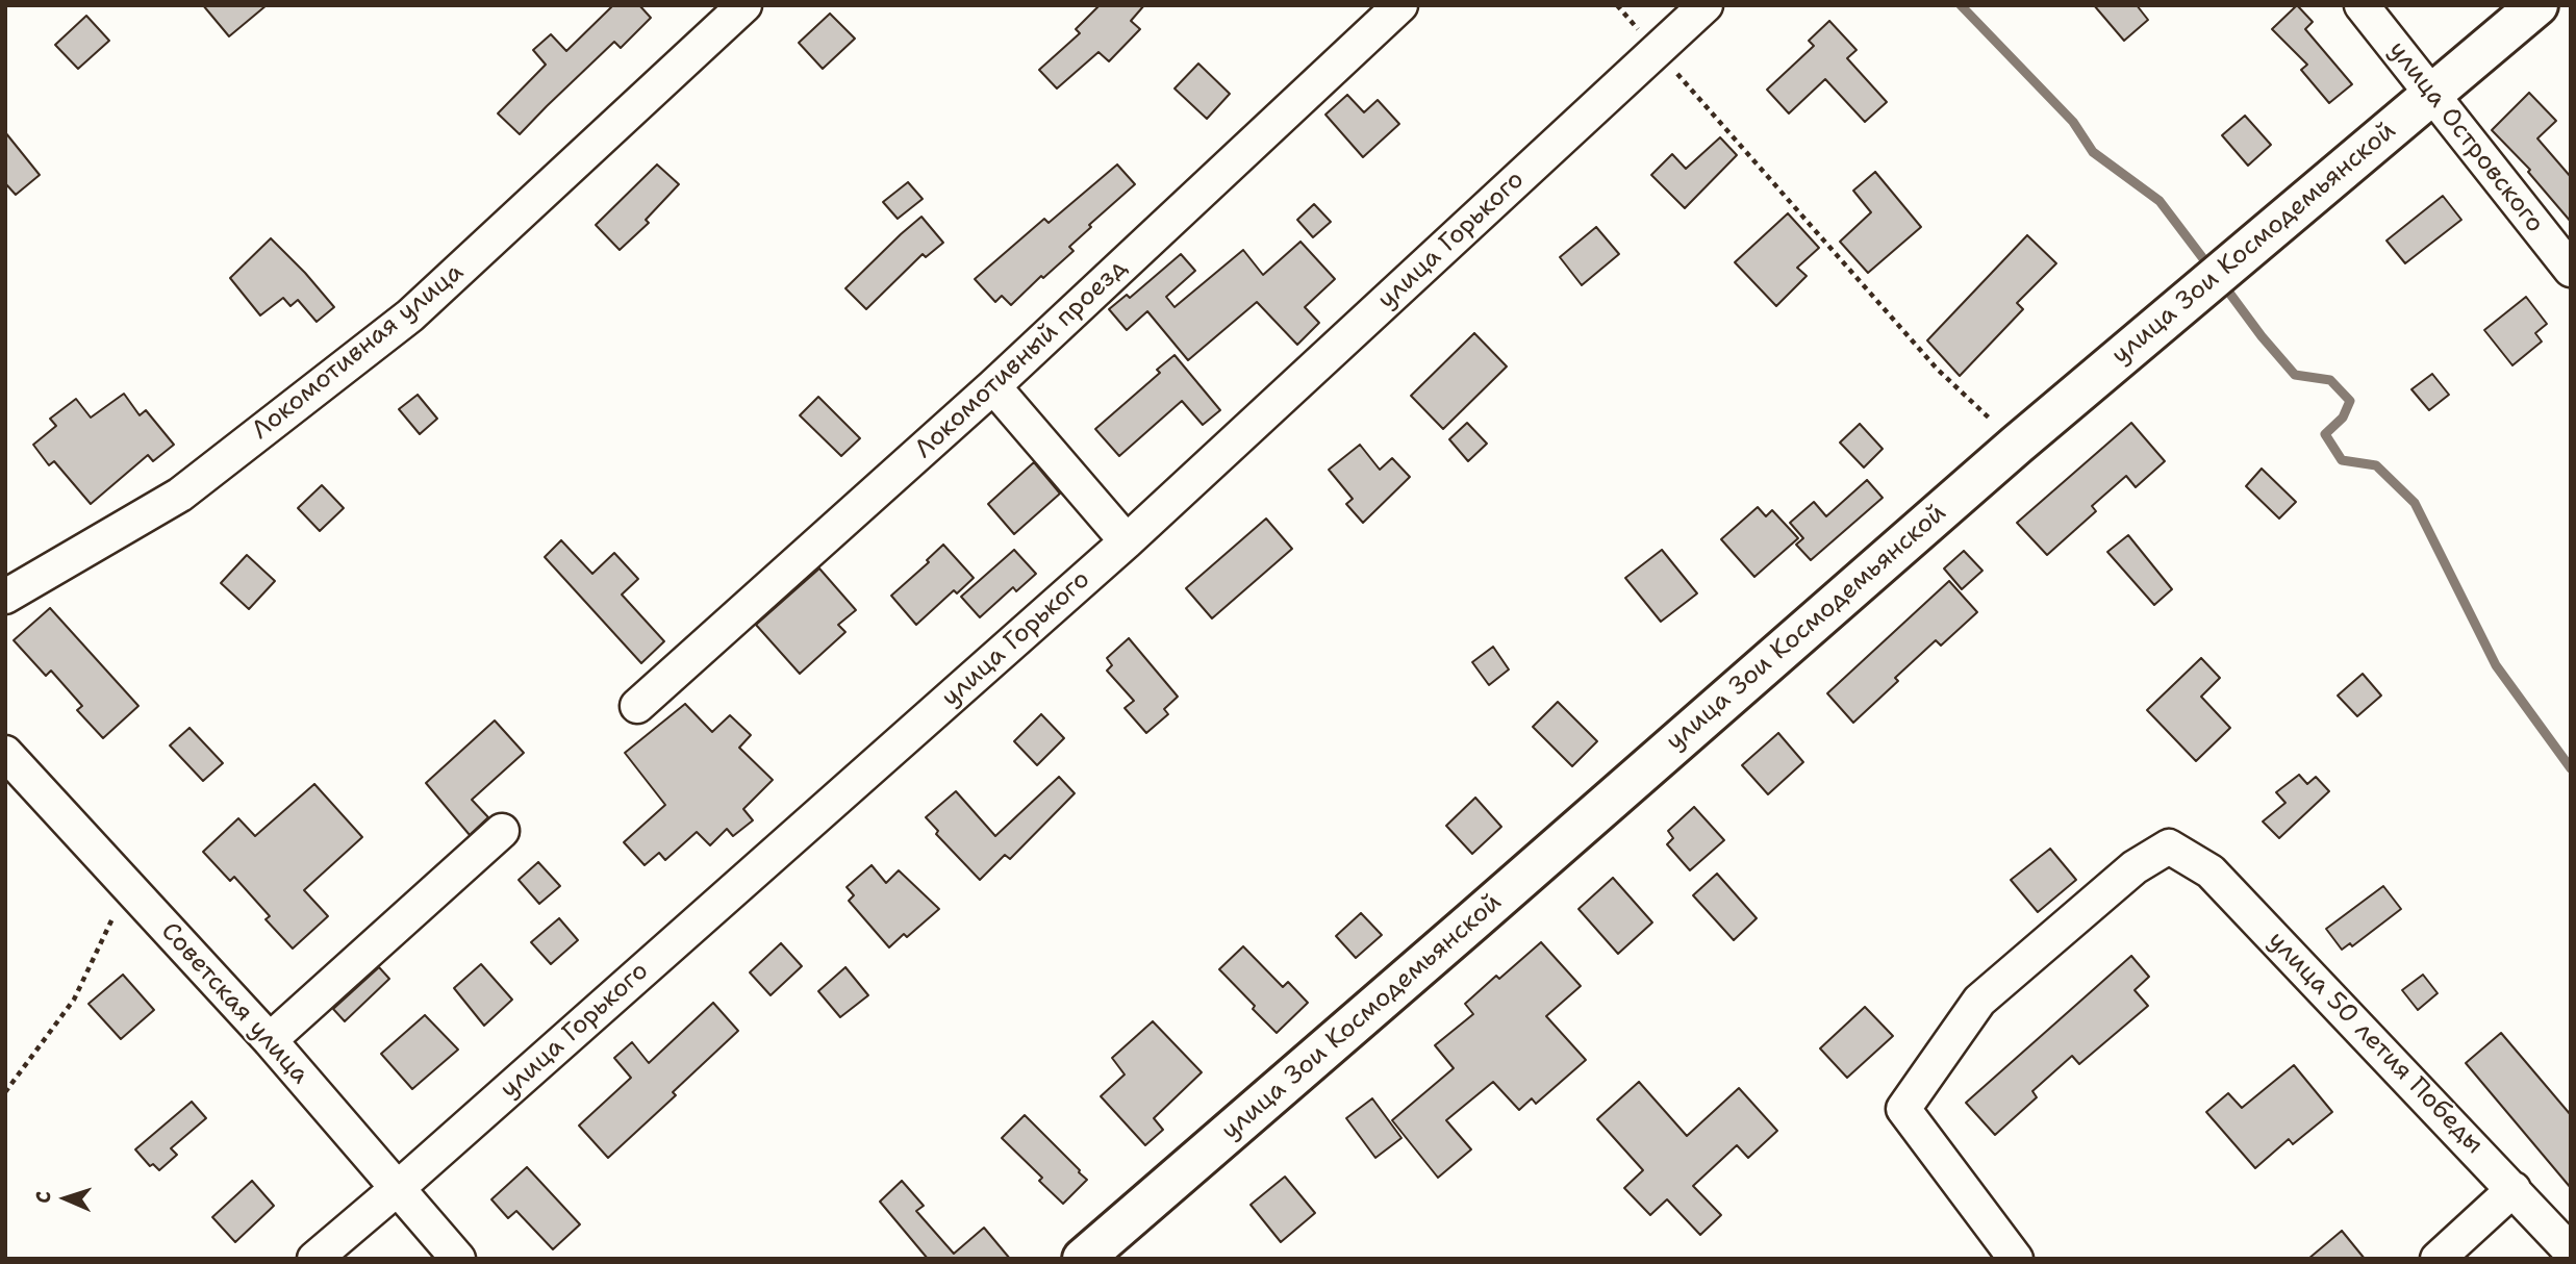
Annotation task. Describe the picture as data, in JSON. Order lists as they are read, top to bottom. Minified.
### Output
{"streets":{"street":["улица Островского","улица Горького","улица Зои Космодемьянской","Локомотивная улица","Локомотивный проезд","Советская улица","улица 50 летия Победы"]},"crossings":[["улица Островского","улица Зои Космодемьянской"],["улица Горького","Советская улица"]],"north":"left"}
